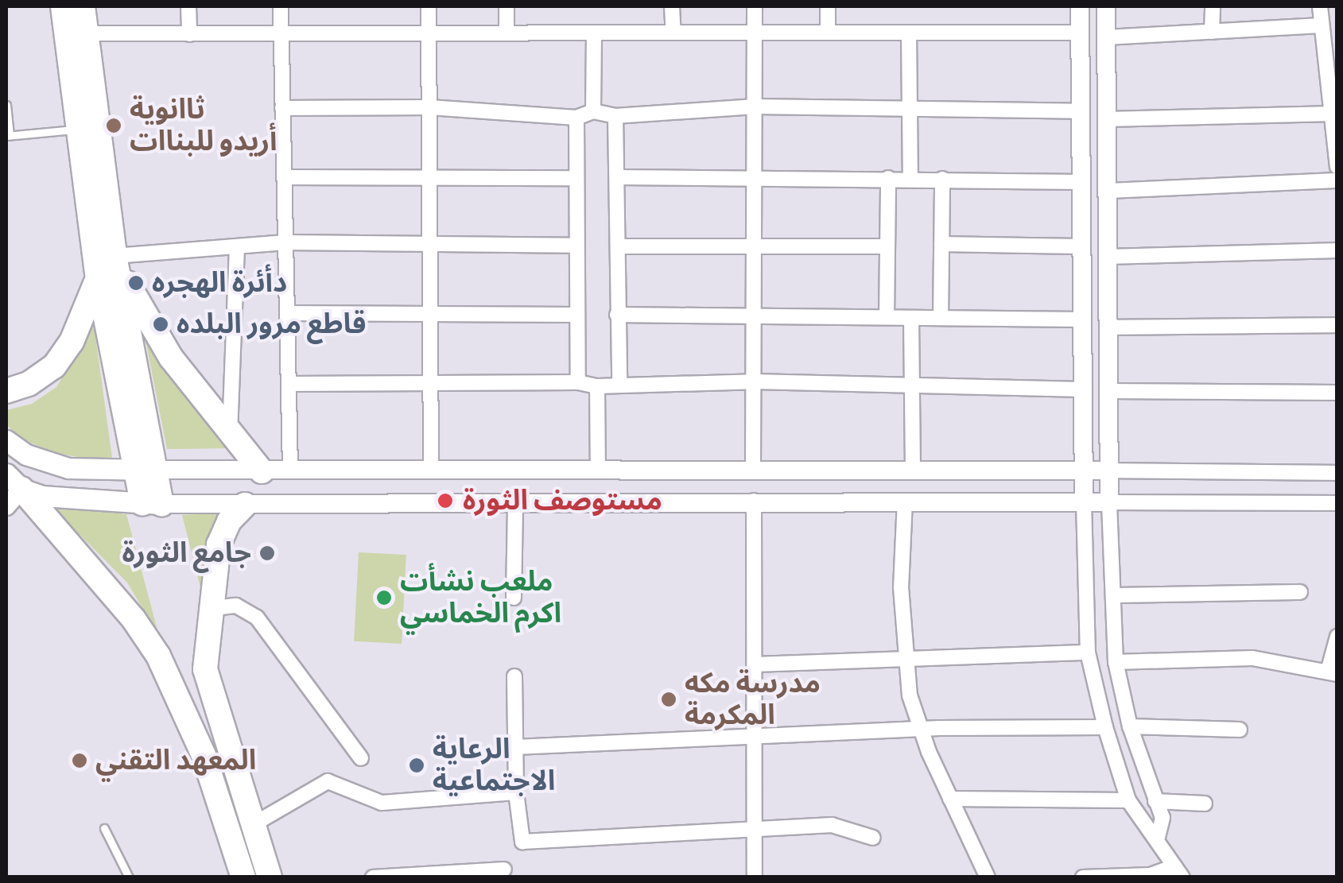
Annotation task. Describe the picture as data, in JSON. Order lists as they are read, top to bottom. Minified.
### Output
{"places":["ثاانوية أريدو للبناات","دأئرة الهجره","قاطع مرور البلده","مستوصف الثورة","جامع الثورة","ملعب نشأت اكرم الخماسي","مدرسة مكه المكرمة","المعهد التقني","الرعاية الاجتماعية"]}
